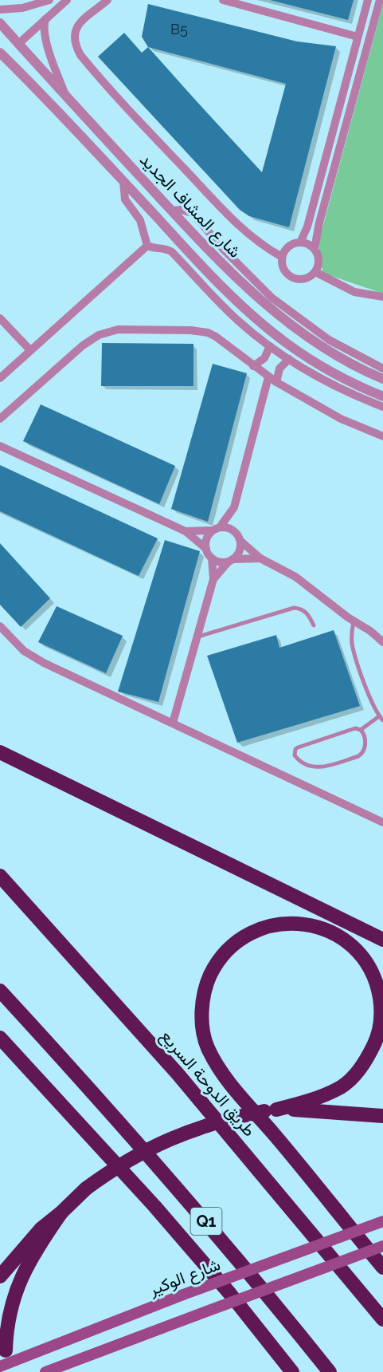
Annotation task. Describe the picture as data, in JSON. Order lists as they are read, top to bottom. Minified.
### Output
{"streets":{"highway":["طريق الدوحة السريع","Q1"],"main road":["شارع الوكير"],"street":["شارع المشاف الجديد"]},"house_numbers":["B5"]}
